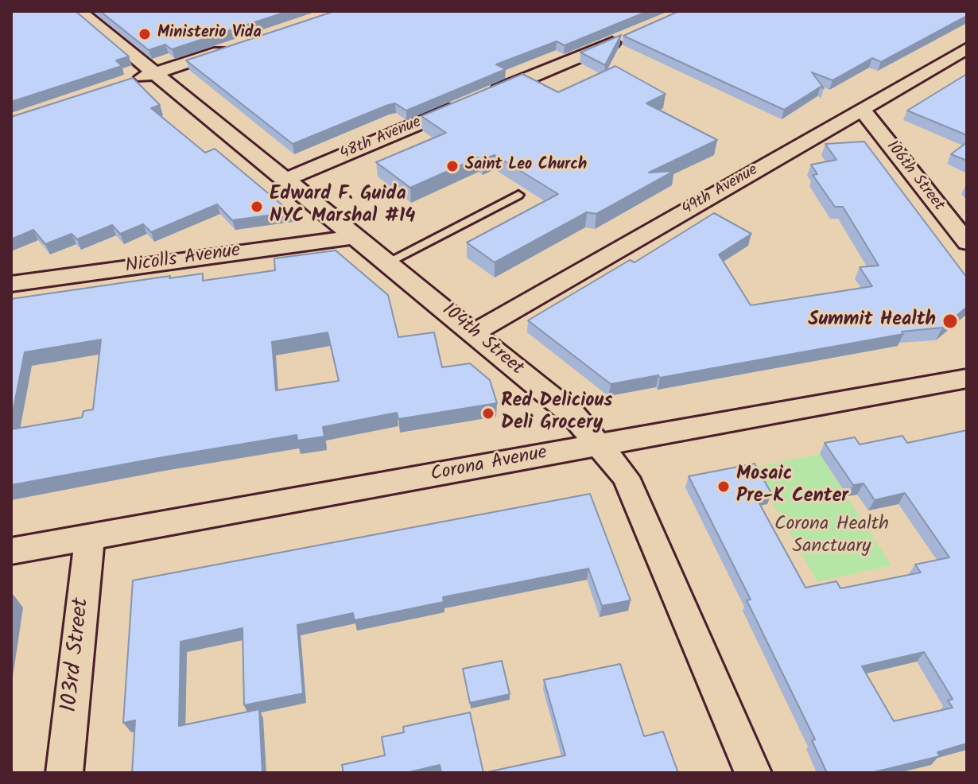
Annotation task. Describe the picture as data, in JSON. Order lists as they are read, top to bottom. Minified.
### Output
{"streets":{"street":["48th Avenue","106th Street","49th Avenue","Nicolls Avenue","104th Street","Corona Avenue","103rd Street"]},"crossings":[["48th Avenue","104th Street"],["106th Street","49th Avenue"],["49th Avenue","104th Street"],["Nicolls Avenue","104th Street"],["104th Street","Corona Avenue"],["Corona Avenue","103rd Street"]],"parks":["Corona Health Sanctuary"],"places":["Ministerio Vida","Saint Leo Church","Edward F. Guida NYC Marshal #14","Summit Health","Red Delicious Deli Grocery","Mosaic Pre-K Center"]}
